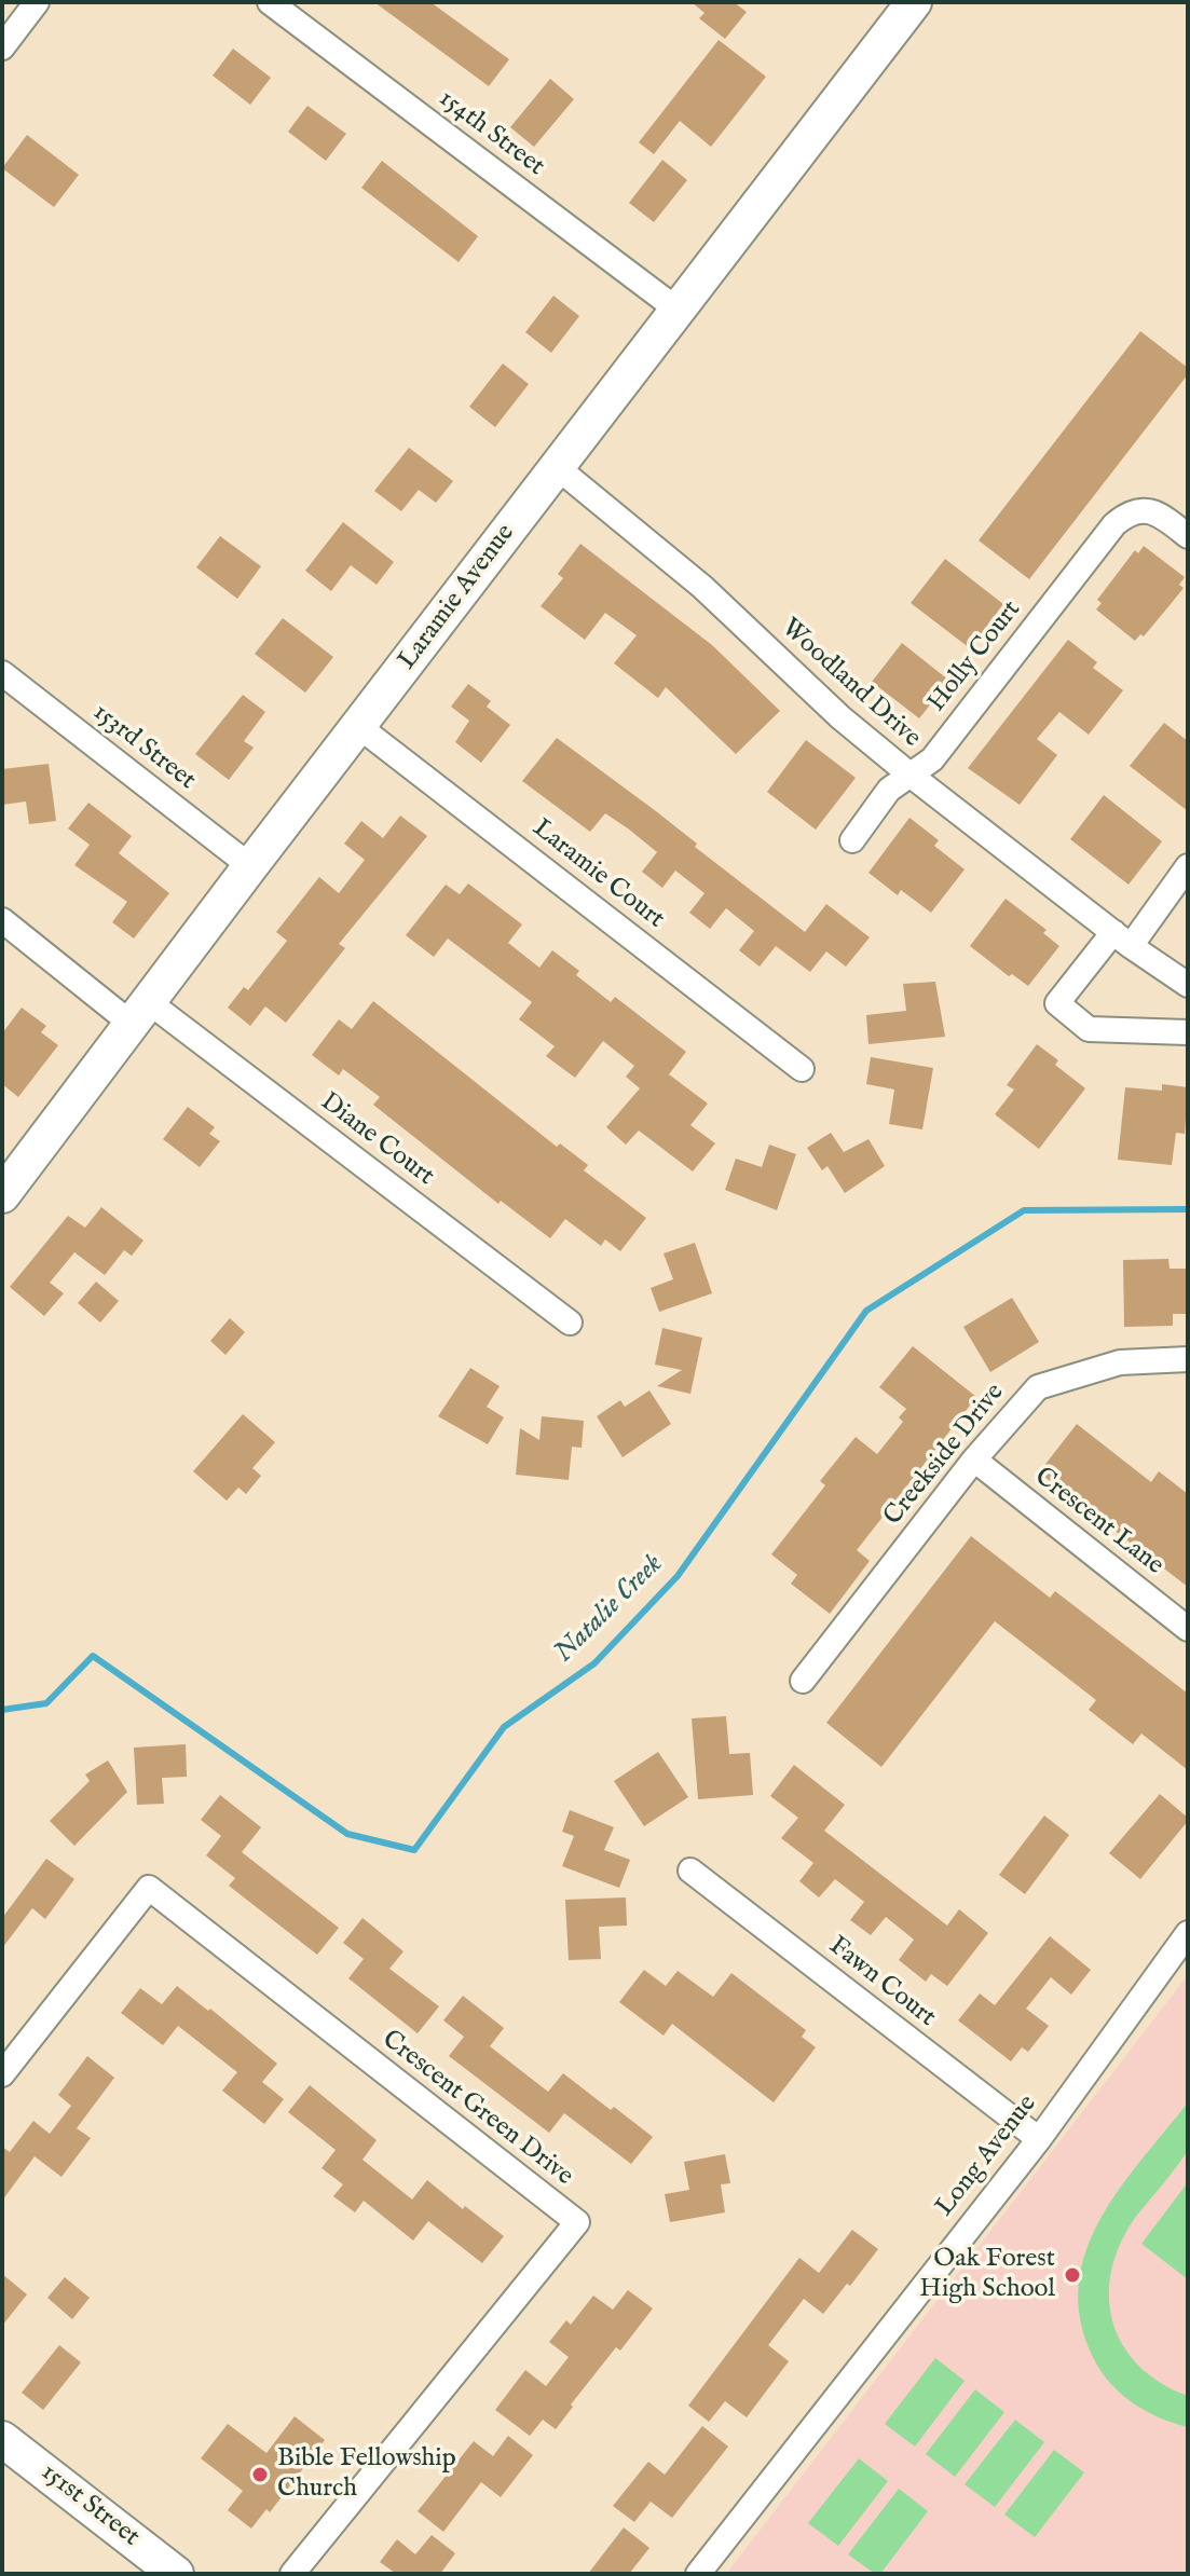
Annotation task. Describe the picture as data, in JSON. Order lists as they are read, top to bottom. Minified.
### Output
{"streets":{"street":["154th Street","Laramie Avenue","Holly Court","Woodland Drive","153rd Street","Laramie Court","Diane Court","Creekside Drive","Crescent Lane","Fawn Court","Crescent Green Drive","Long Avenue","151st Street"]},"crossings":[["154th Street","Laramie Avenue"],["Laramie Avenue","Woodland Drive"],["Laramie Avenue","153rd Street"],["Laramie Avenue","Laramie Court"],["Laramie Avenue","Diane Court"],["Holly Court","Woodland Drive"],["Creekside Drive","Crescent Lane"],["Fawn Court","Long Avenue"]],"water":["Natalie Creek"],"places":["Oak Forest High School","Bible Fellowship Church"]}
